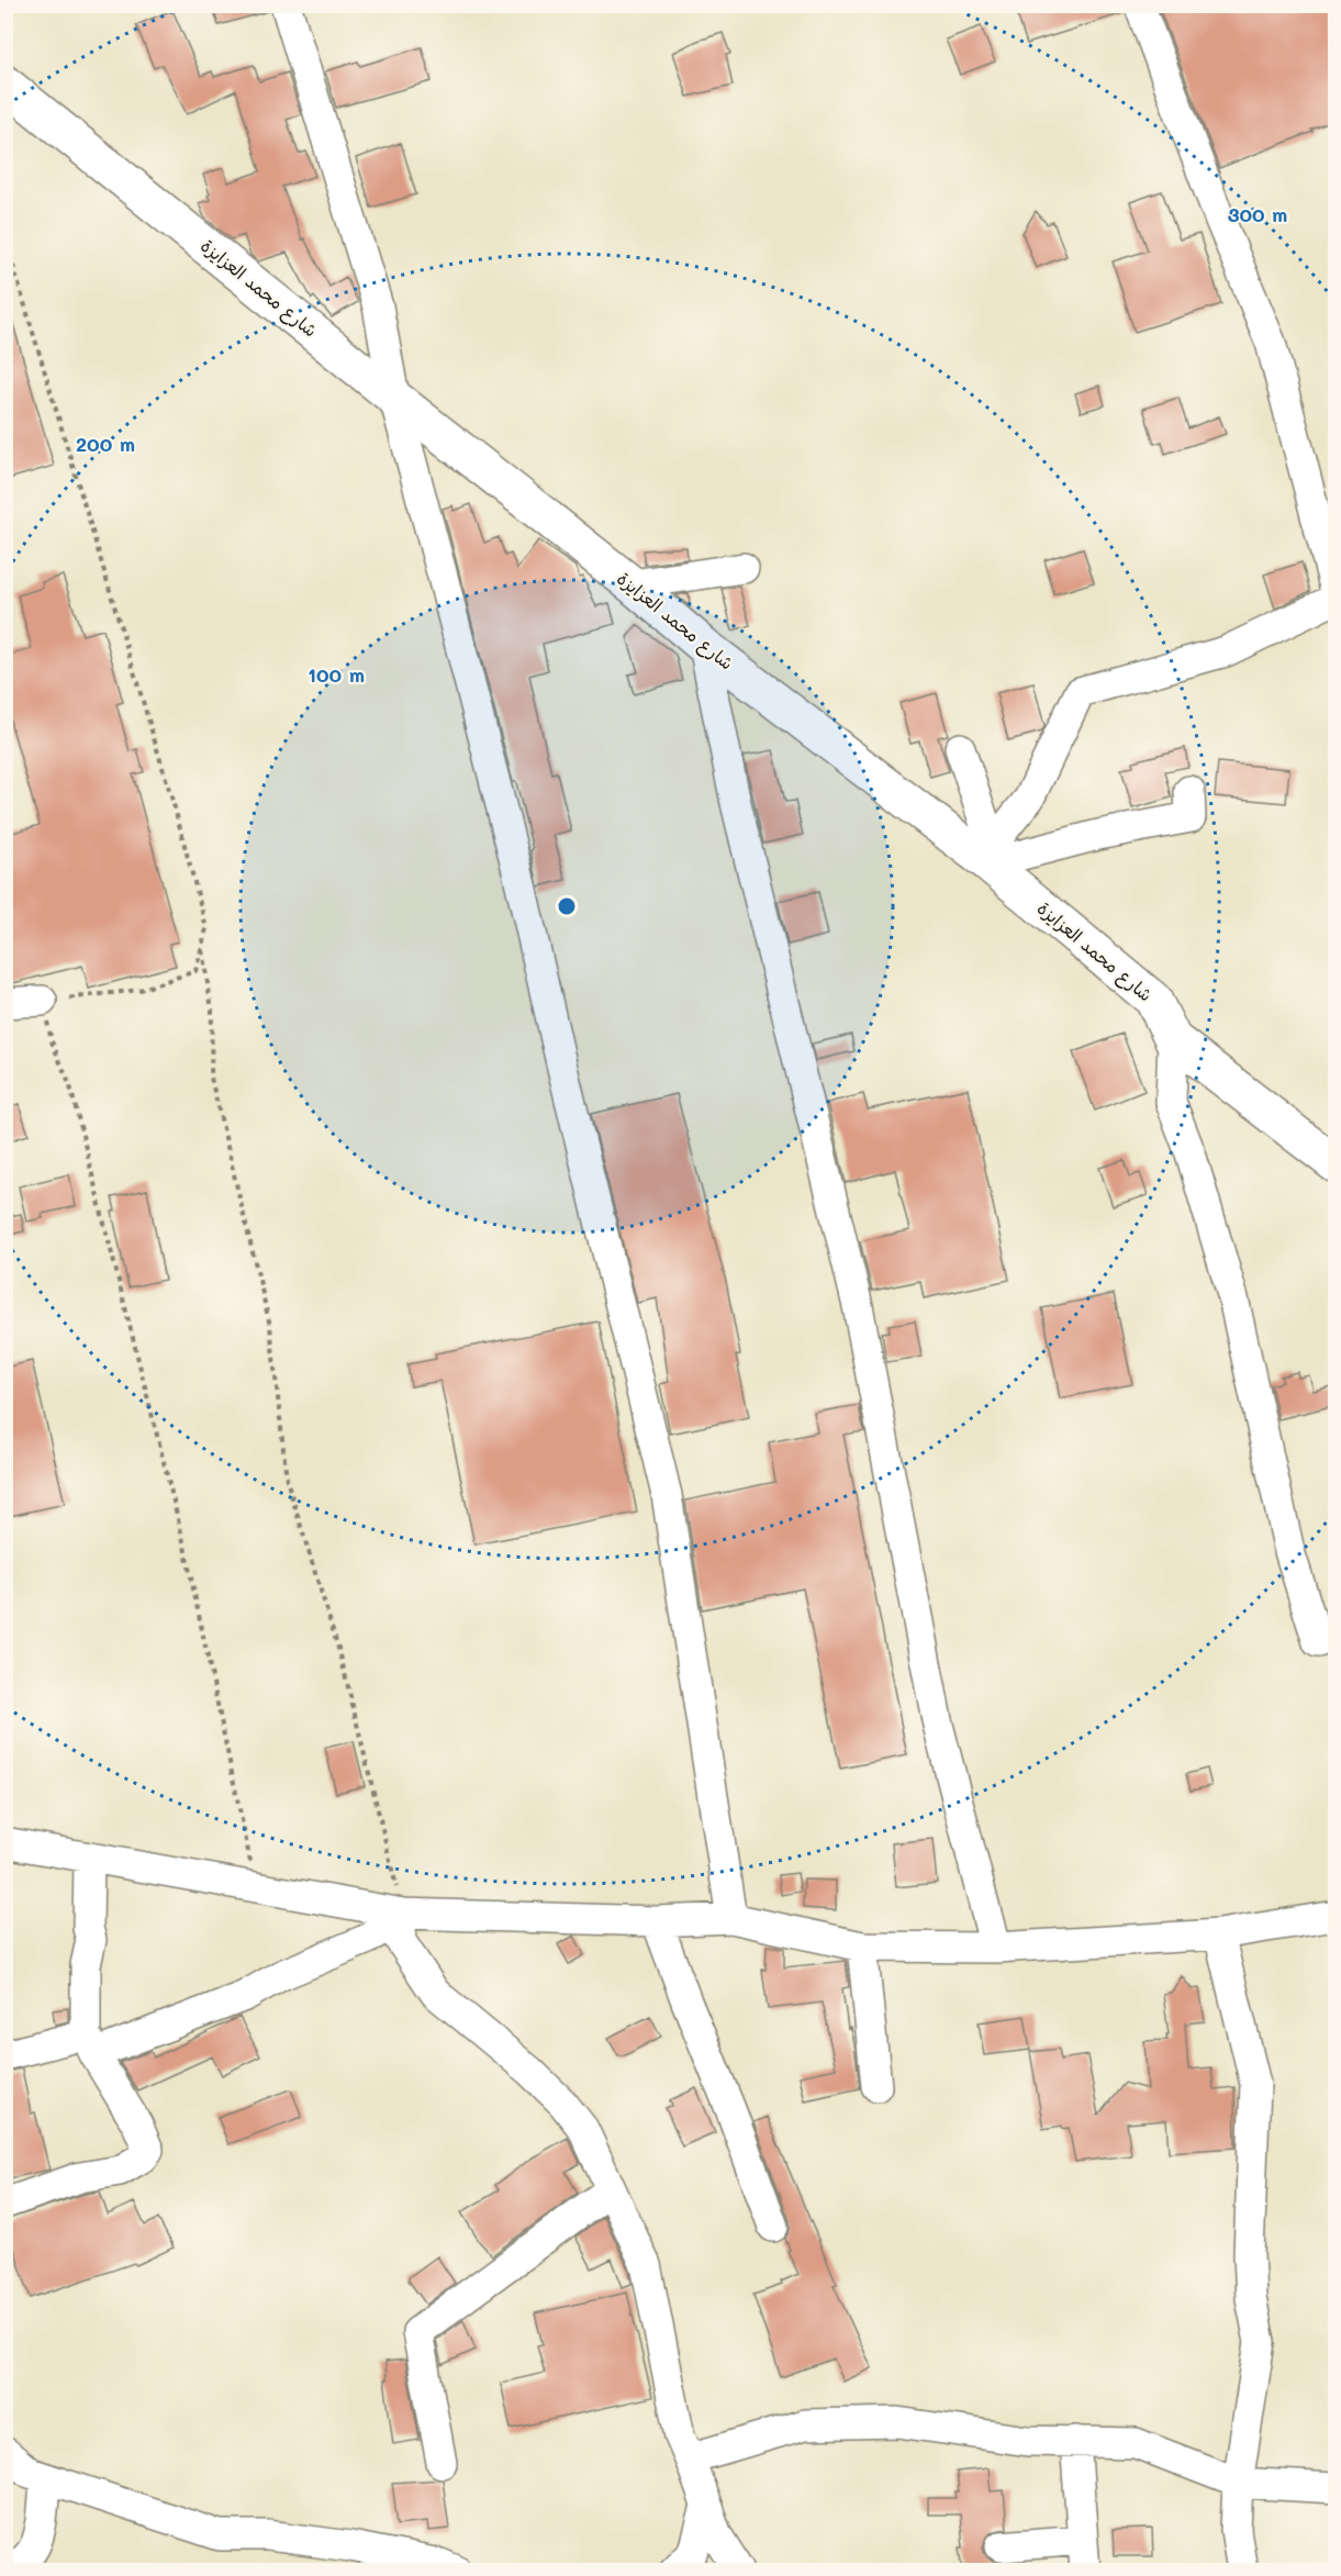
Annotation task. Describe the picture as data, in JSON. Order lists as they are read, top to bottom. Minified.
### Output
{"streets":{"main road":["شارع محمد العزايزة"]},"rings":["300 m","200 m","100 m"]}
